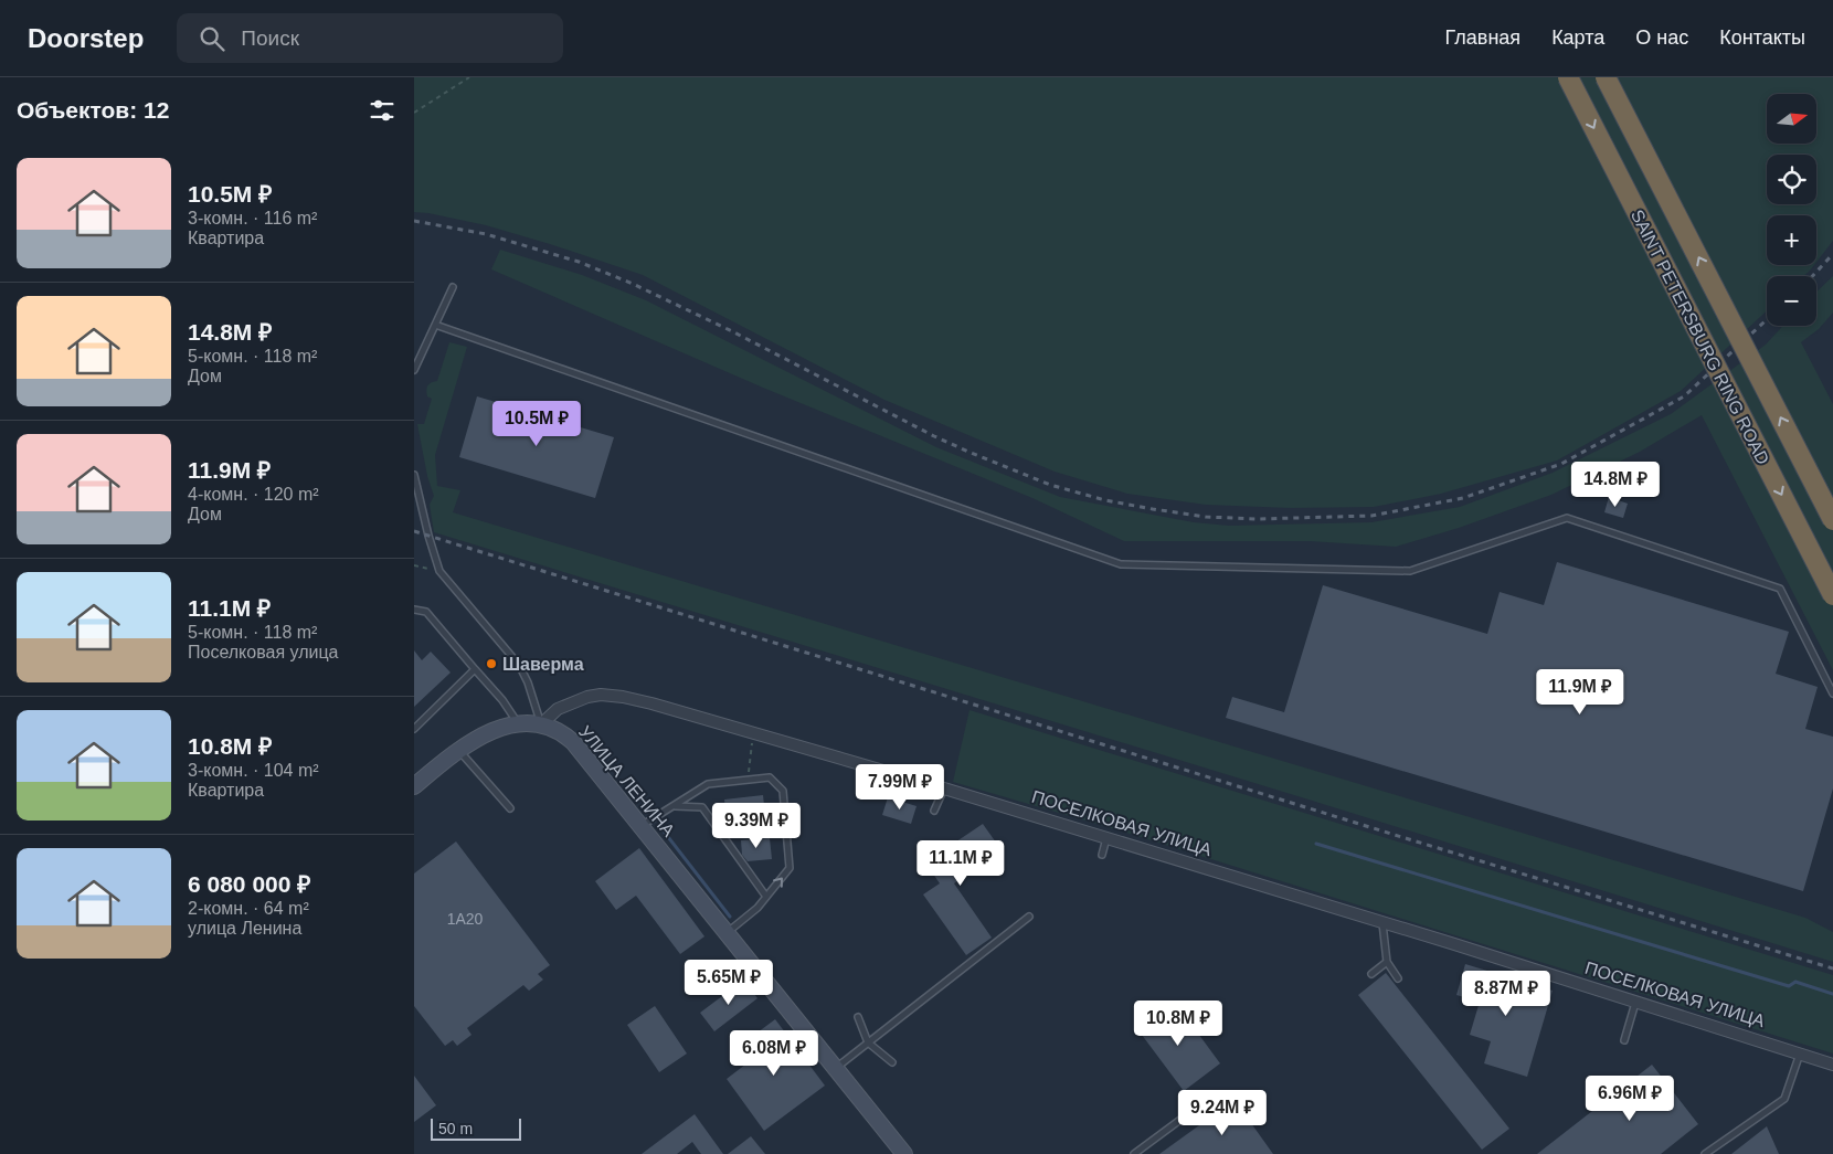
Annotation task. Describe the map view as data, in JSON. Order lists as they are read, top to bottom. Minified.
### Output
{"streets":{"highway":["SAINT PETERSBURG RING ROAD"],"street":["УЛИЦА ЛЕНИНА","ПОСЕЛКОВАЯ УЛИЦА"]},"crossings":[["УЛИЦА ЛЕНИНА","ПОСЕЛКОВАЯ УЛИЦА"]],"places":["Шаверма"],"house_numbers":["1А20"],"scale_bar":"50 m","north":"right","page":{"header":"Doorstep","search":"Поиск","nav":["Главная","Карта","О нас","Контакты"],"heading":"Объектов: 12","map_buttons":["+","−"],"list":[{"name":"10.5M ₽","note":"3-комн. · 116 m² · Квартира"},{"name":"14.8M ₽","note":"5-комн. · 118 m² · Дом"},{"name":"11.9M ₽","note":"4-комн. · 120 m² · Дом"},{"name":"11.1M ₽","note":"5-комн. · 118 m² · Поселковая улица"},{"name":"10.8M ₽","note":"3-комн. · 104 m² · Квартира"},{"name":"6 080 000 ₽","note":"2-комн. · 64 m² · улица Ленина"}],"price":["10.5M ₽","14.8M ₽","11.9M ₽","7.99M ₽","9.39M ₽","11.1M ₽","5.65M ₽","8.87M ₽","10.8M ₽","6.08M ₽","6.96M ₽","9.24M ₽"],"scale":"50 m"}}
